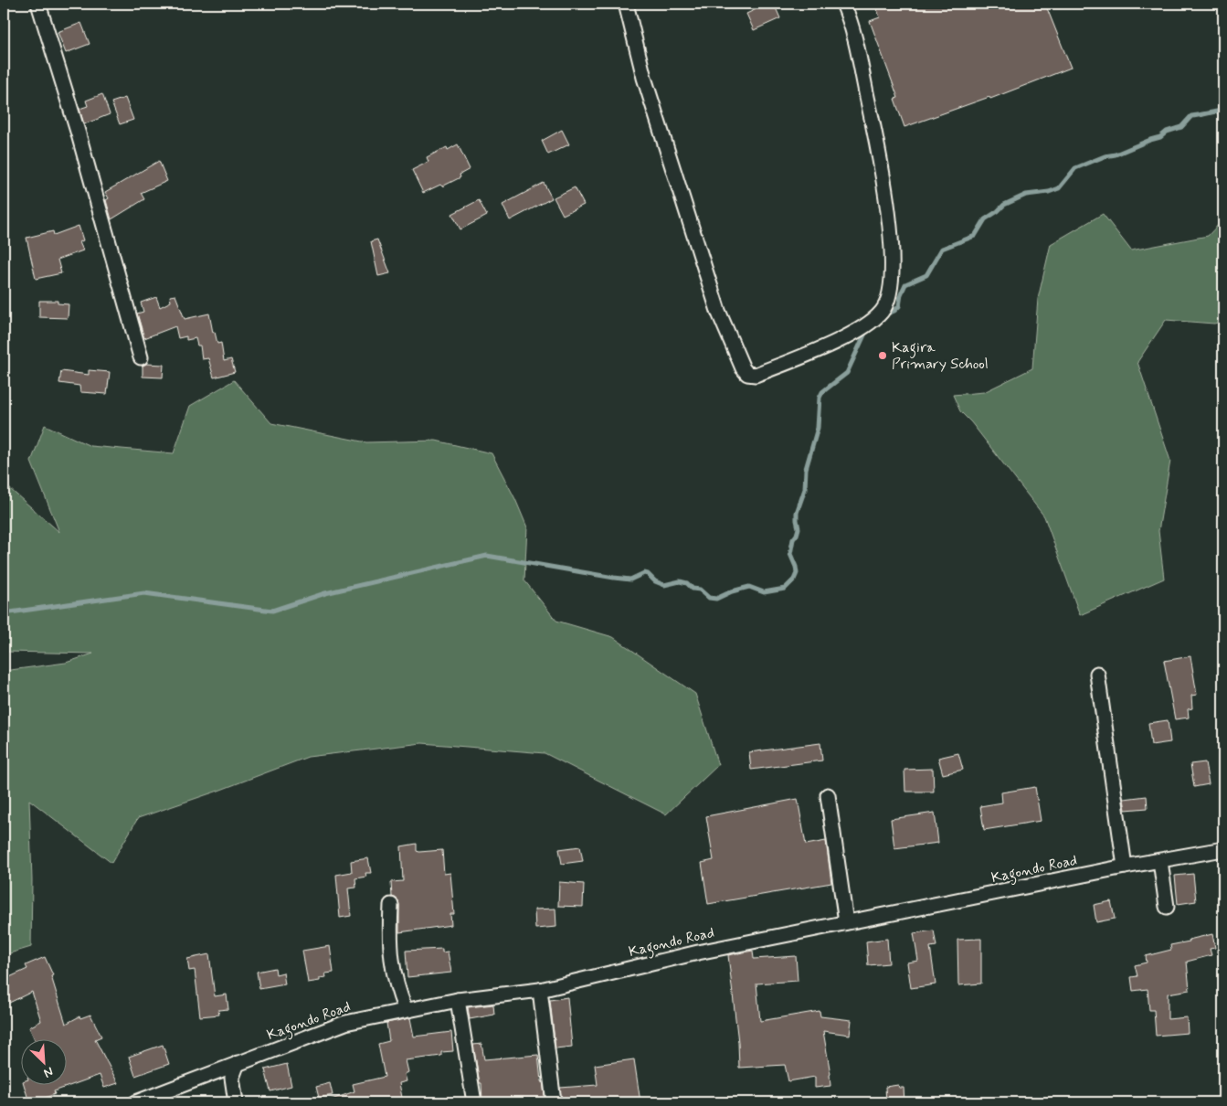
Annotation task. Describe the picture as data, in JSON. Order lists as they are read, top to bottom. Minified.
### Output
{"streets":{"street":["Kagondo Road"]},"places":["Kagira Primary School"],"north":"bottom right"}
